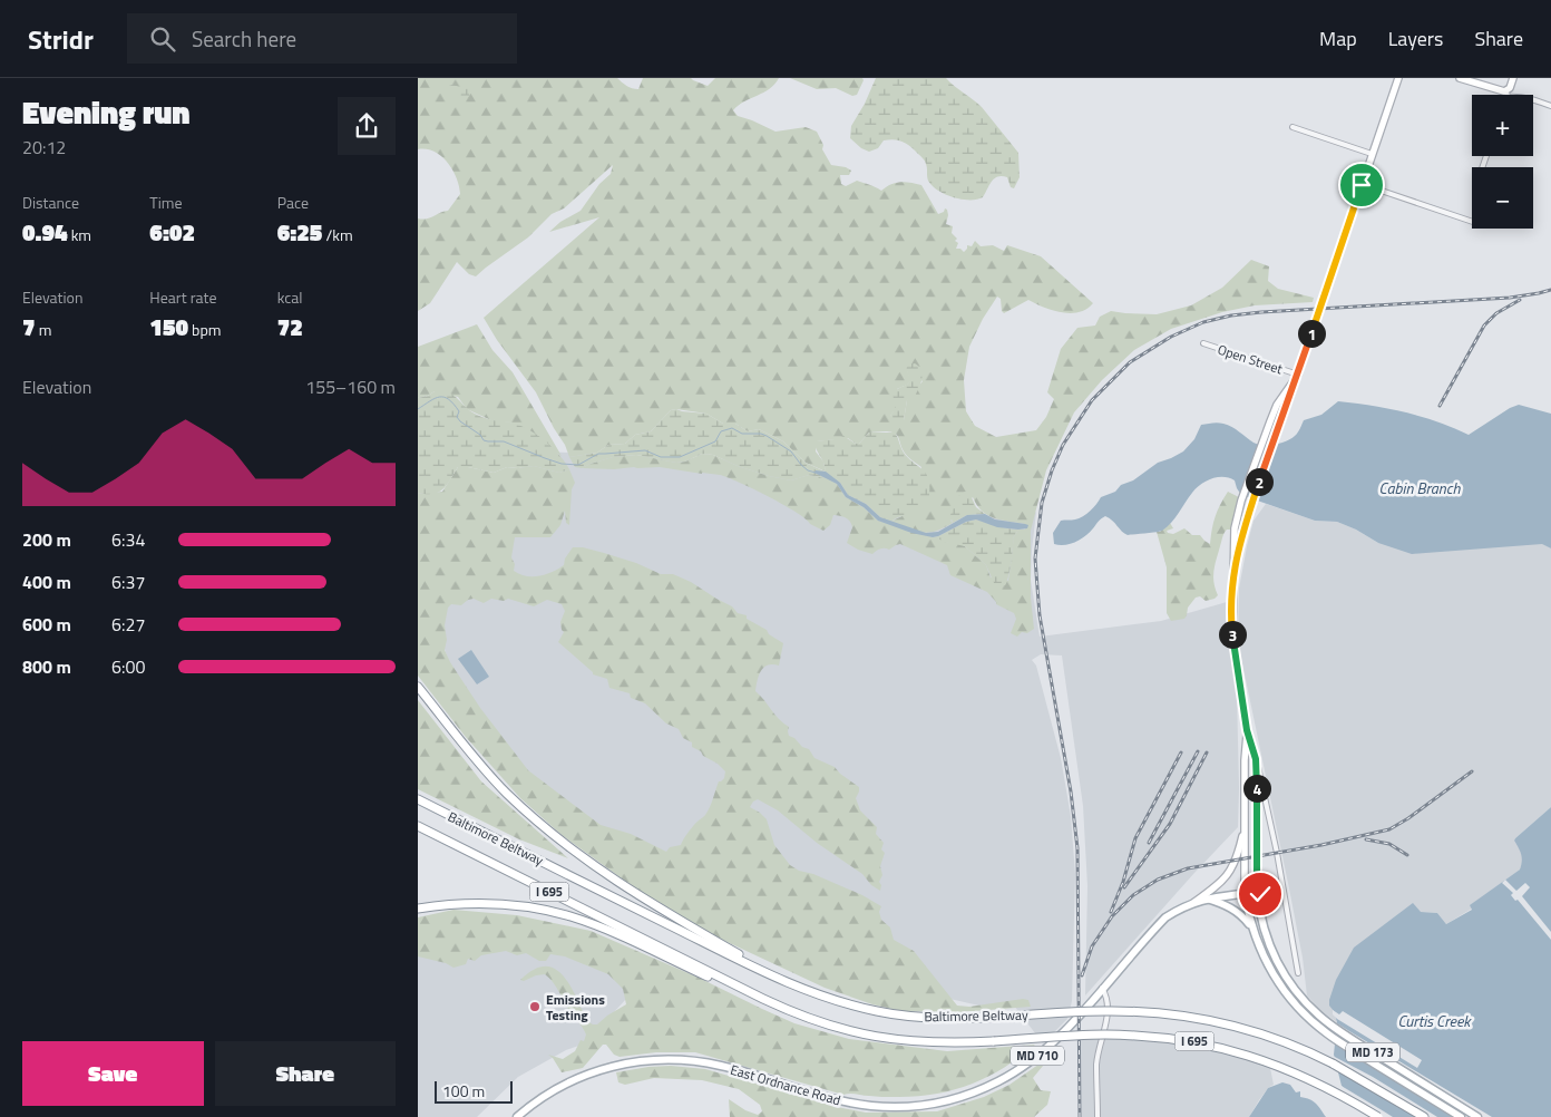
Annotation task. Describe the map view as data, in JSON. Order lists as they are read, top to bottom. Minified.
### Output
{"streets":{"highway":["Baltimore Beltway","I 695"],"main road":["MD 173","MD 710","East Ordnance Road"],"street":["Open Street"]},"crossings":[["Open Street","MD 173"],["MD 173","East Ordnance Road"]],"water":["Cabin Branch","Curtis Creek"],"places":["Emissions Testing"],"scale_bar":"100 m","page":{"header":"Stridr","search":"Search here","nav":["Map","Layers","Share"],"heading":["Evening run","20:12"],"map_buttons":["+","−"],"stats":[["Distance","0.94 km"],["Time","6:02"],["Pace","6:25 /km"],["Elevation","7 m"],["Heart rate","150 bpm"],["kcal","72"]],"pins":["1","2","3","4"],"chart":["Elevation","155–160 m"],"list":[{"name":"200 m","note":"6:34"},{"name":"400 m","note":"6:37"},{"name":"600 m","note":"6:27"},{"name":"800 m","note":"6:00"}],"buttons":["Save","Share"],"scale":"100 m"}}
